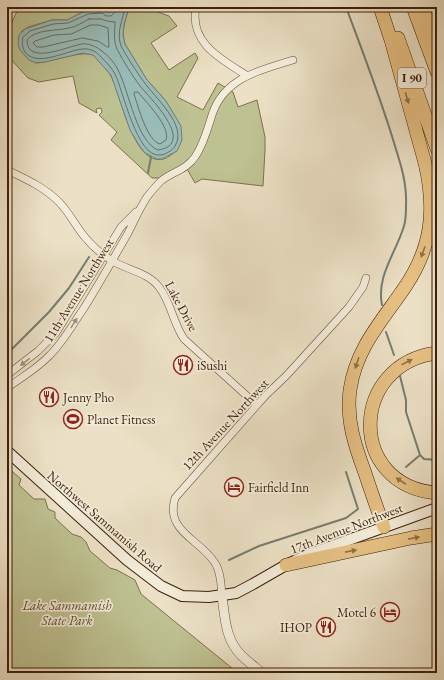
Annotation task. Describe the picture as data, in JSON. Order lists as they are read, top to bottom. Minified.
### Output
{"streets":{"highway":["I 90"],"main road":["Northwest Sammamish Road","17th Avenue Northwest"],"street":["11th Avenue Northwest","Lake Drive","12th Avenue Northwest"]},"crossings":[["11th Avenue Northwest","Lake Drive"],["Lake Drive","12th Avenue Northwest"],["12th Avenue Northwest","Northwest Sammamish Road"],["12th Avenue Northwest","17th Avenue Northwest"],["Northwest Sammamish Road","17th Avenue Northwest"]],"parks":["Lake Sammamish State Park"],"places":{"restaurant":["iSushi","Jenny Pho","IHOP"],"sports":["Planet Fitness"],"hotel":["Fairfield Inn","Motel 6"]}}
